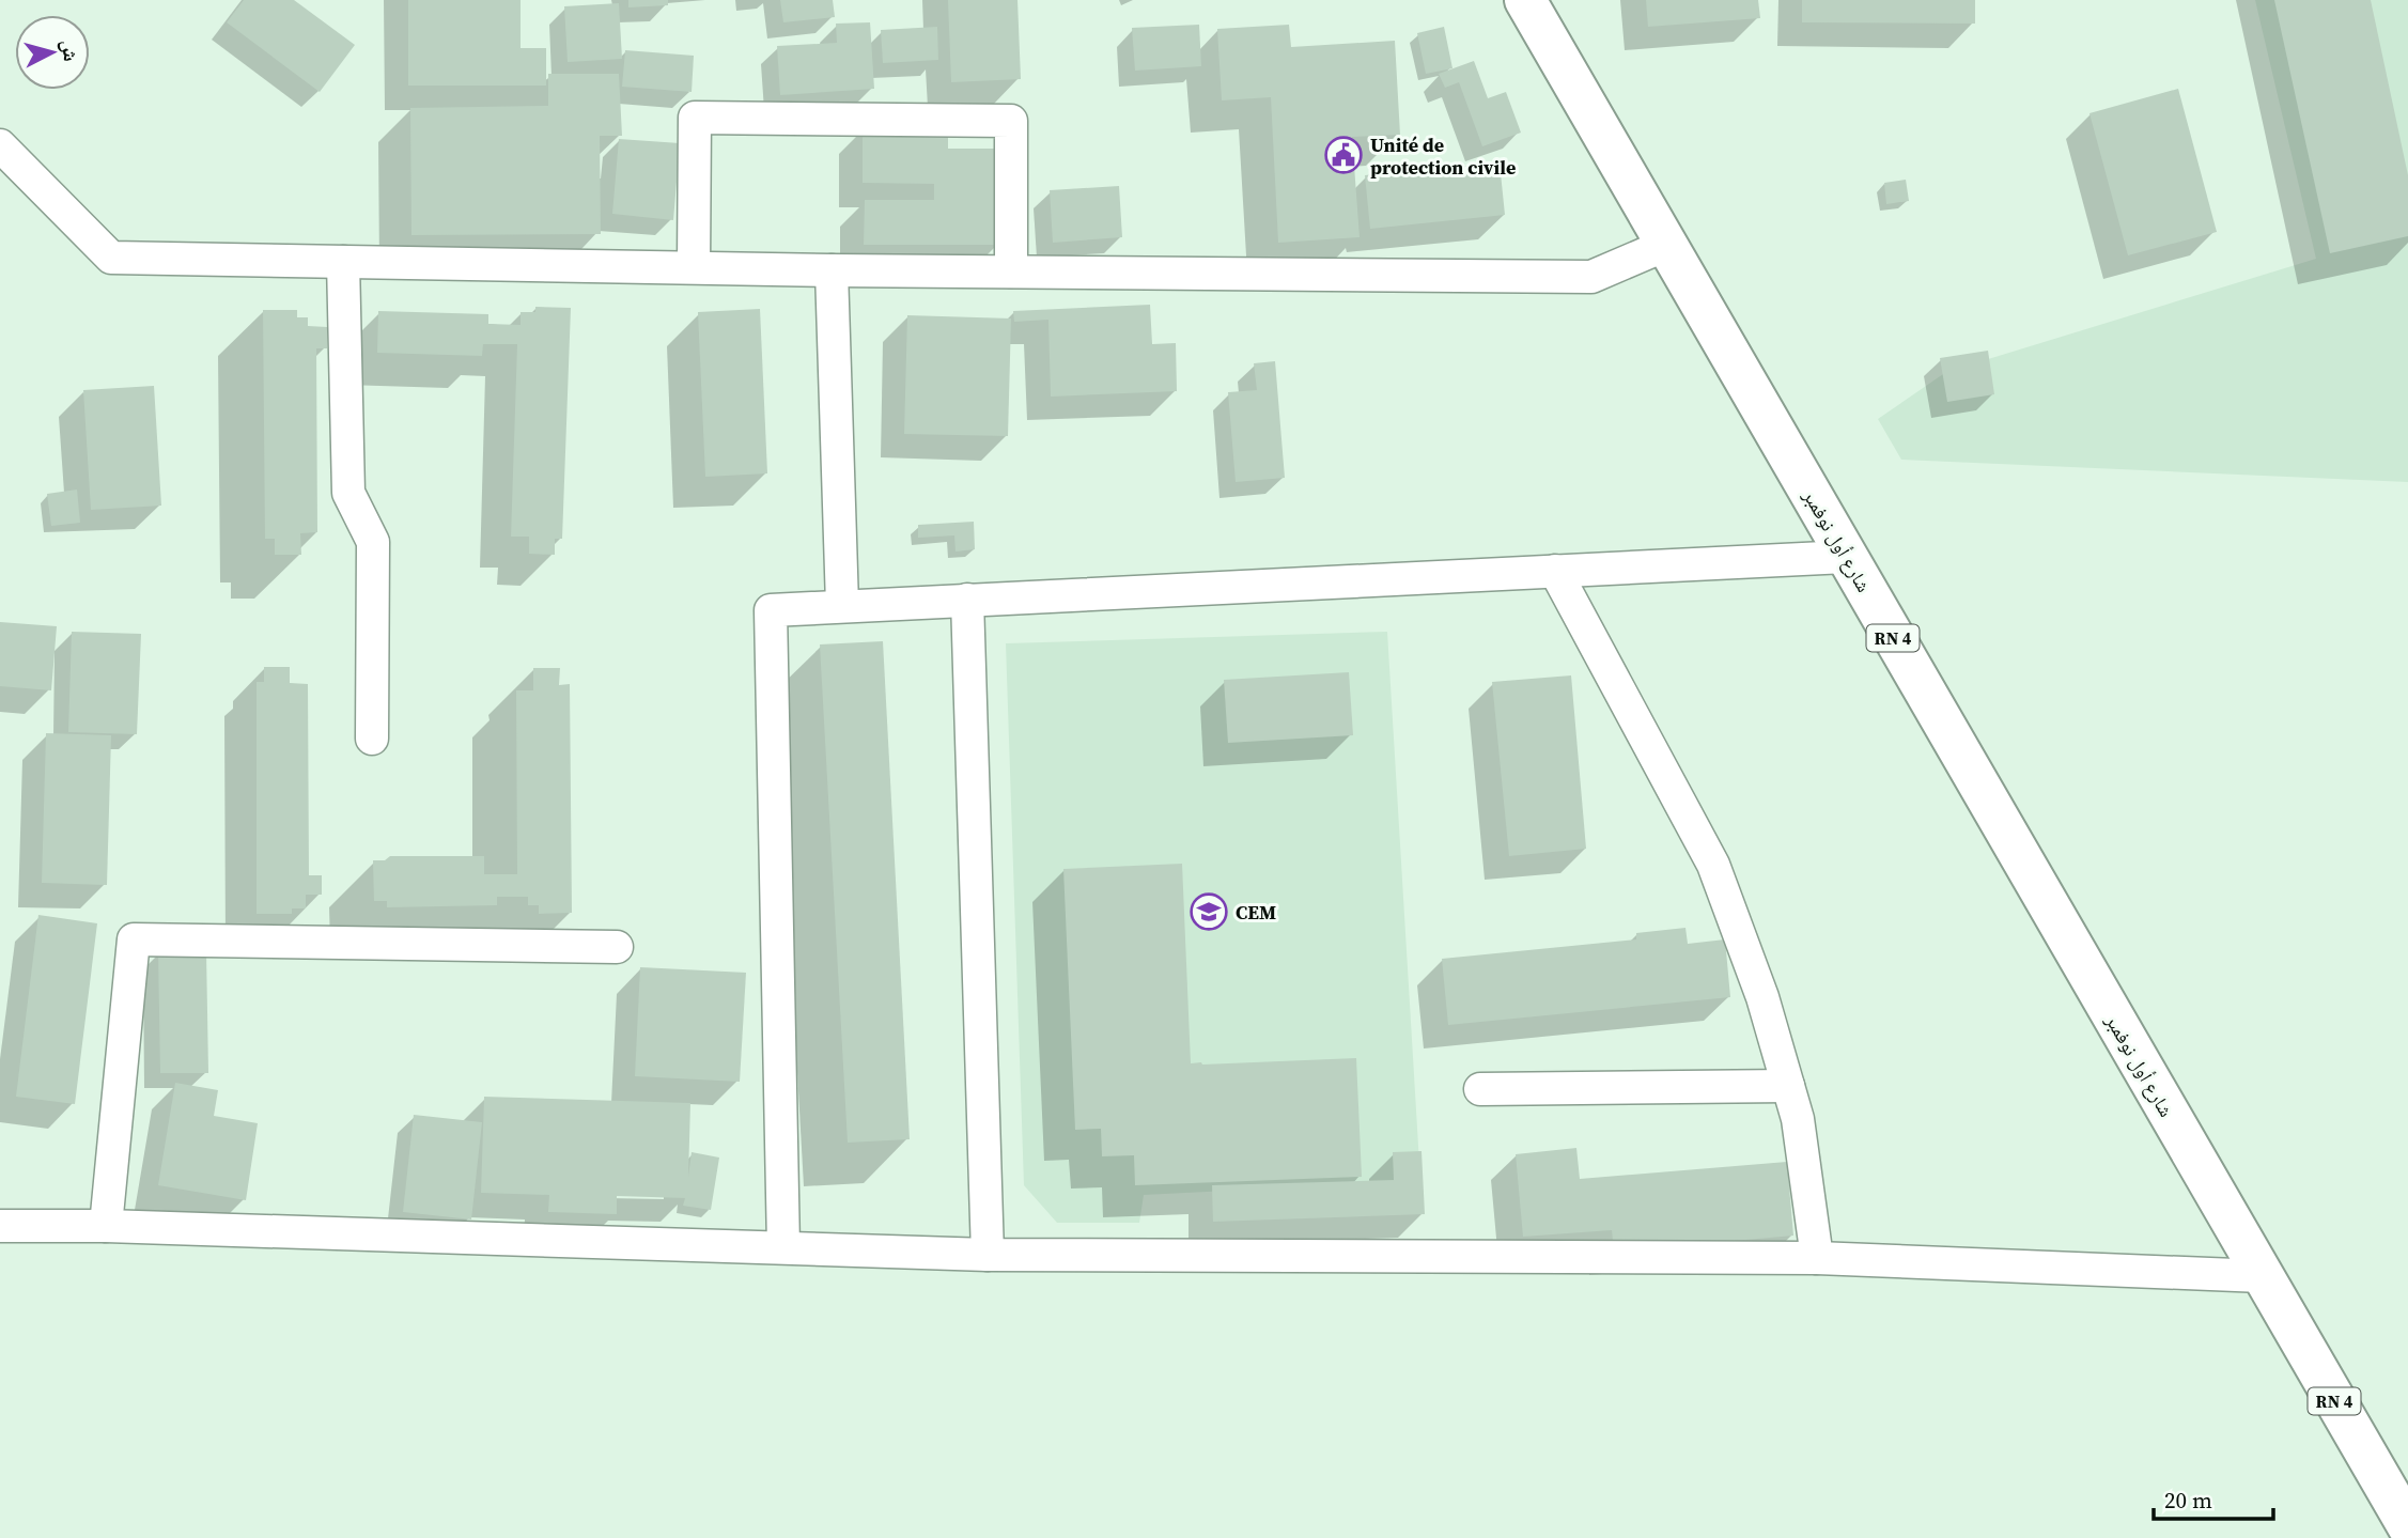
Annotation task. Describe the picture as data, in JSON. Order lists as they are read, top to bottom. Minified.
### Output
{"streets":{"main road":["شارع أول نوفمبر","RN 4"]},"crossings":[["شارع أول نوفمبر","RN 4"]],"places":{"public building":["Unité de protection civile"],"school or university":["CEM"]},"scale_bar":"20 m","north":"right"}
